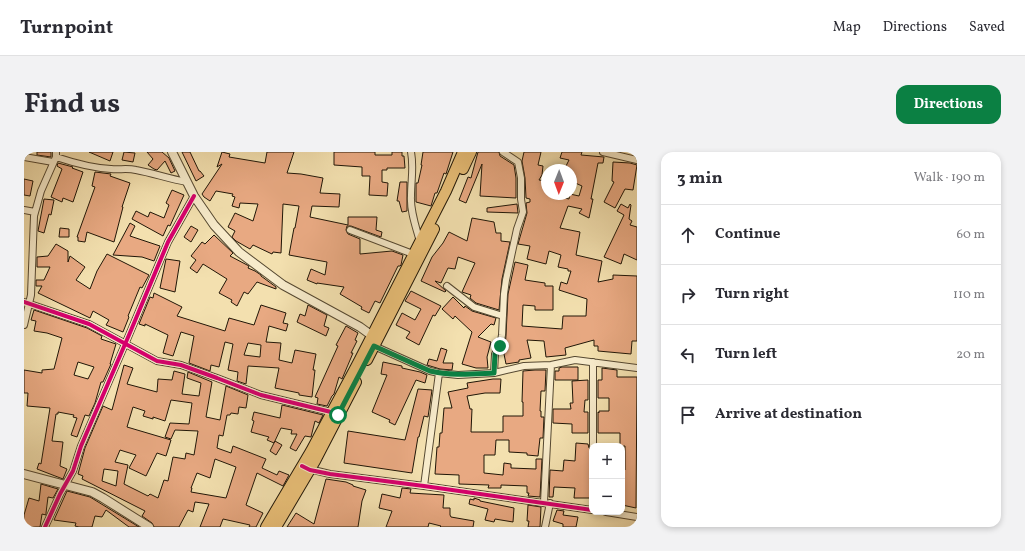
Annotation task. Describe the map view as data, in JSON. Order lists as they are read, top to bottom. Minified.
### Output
{"north":"bottom","page":{"header":"Turnpoint","nav":["Map","Directions","Saved"],"title":"Find us","buttons":"Directions","heading":["3 min","Walk · 190 m"],"list":[["Continue","60 m"],["Turn right","110 m"],["Turn left","20 m"],"Arrive at destination"],"map_buttons":["+","−"]}}
